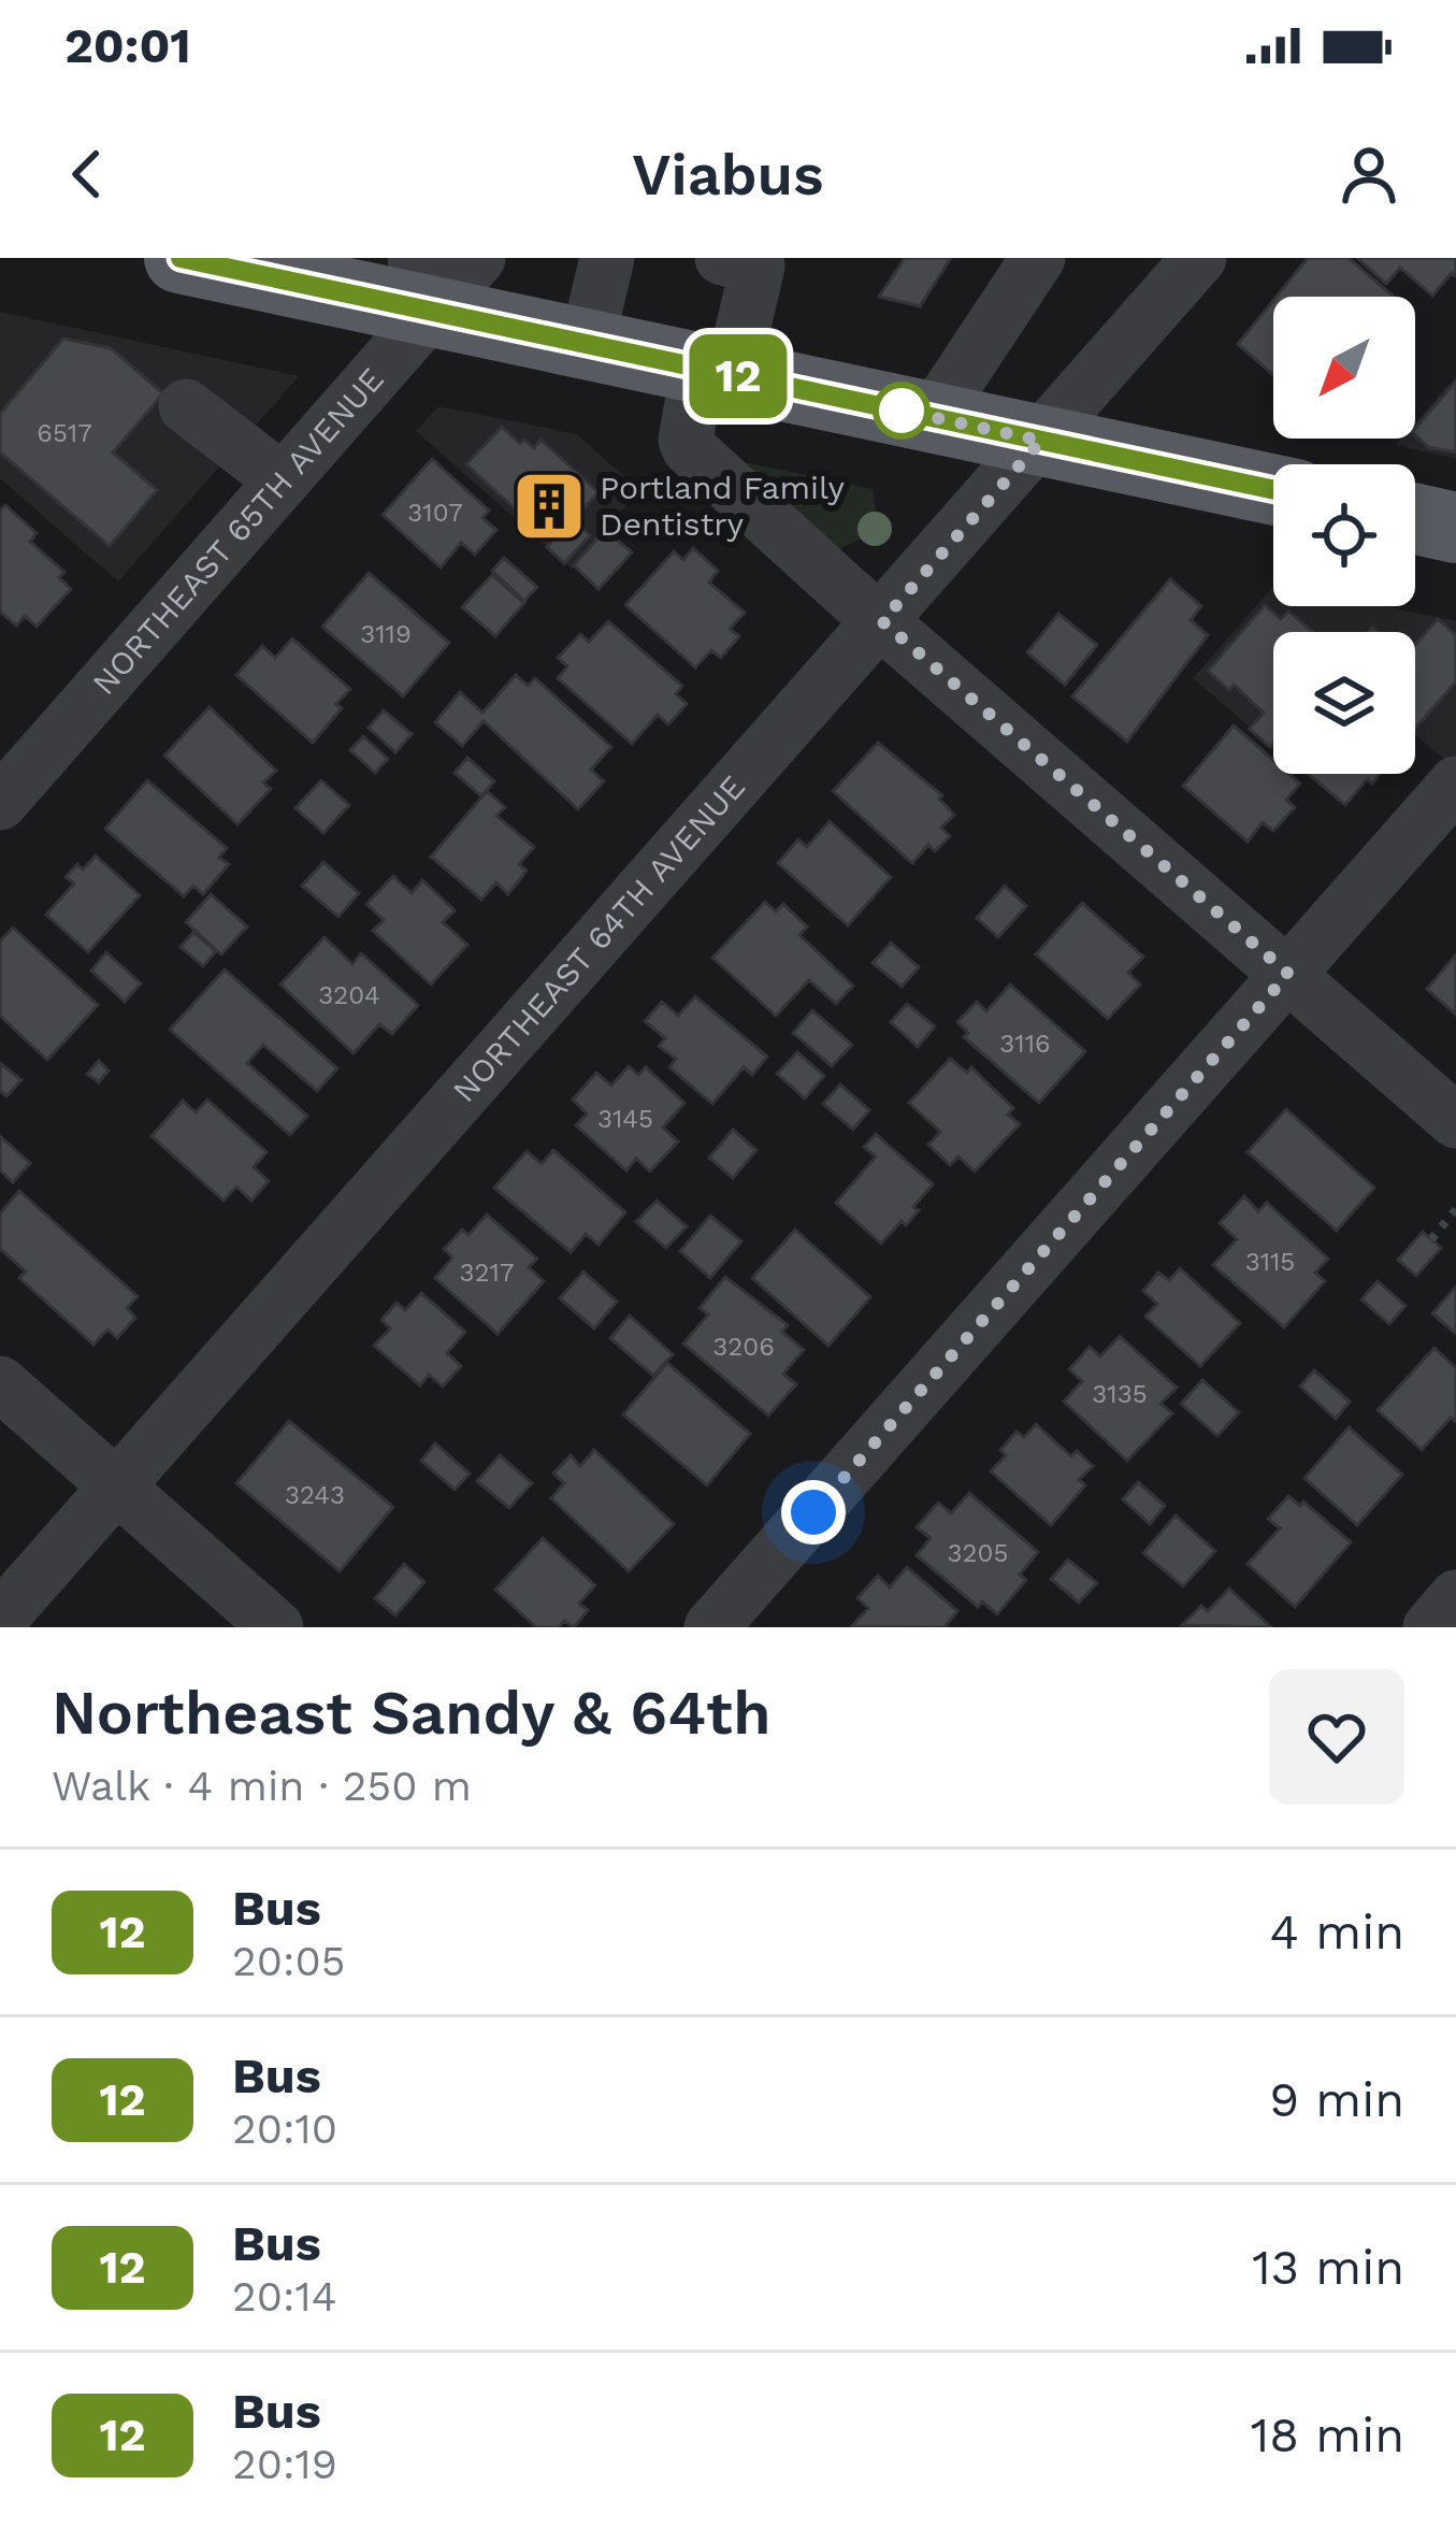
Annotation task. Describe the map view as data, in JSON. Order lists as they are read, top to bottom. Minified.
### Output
{"streets":{"street":["NORTHEAST 65TH AVENUE","NORTHEAST 64TH AVENUE"]},"places":{"building":["Portland Family Dentistry"]},"lines":["bus line 12"],"house_numbers":["6517","3107","3119","3204","3116","3145","3115","3217","3206","3135","3243","3205"],"north":"bottom left","page":{"status":"20:01","header":"Viabus","on_map":"12","heading":["Northeast Sandy & 64th","Walk · 4 min · 250 m"],"list":[{"mark":"12","name":"Bus","note":"20:05","value":"4 min"},{"mark":"12","name":"Bus","note":"20:10","value":"9 min"},{"mark":"12","name":"Bus","note":"20:14","value":"13 min"},{"mark":"12","name":"Bus","note":"20:19","value":"18 min"}]}}
